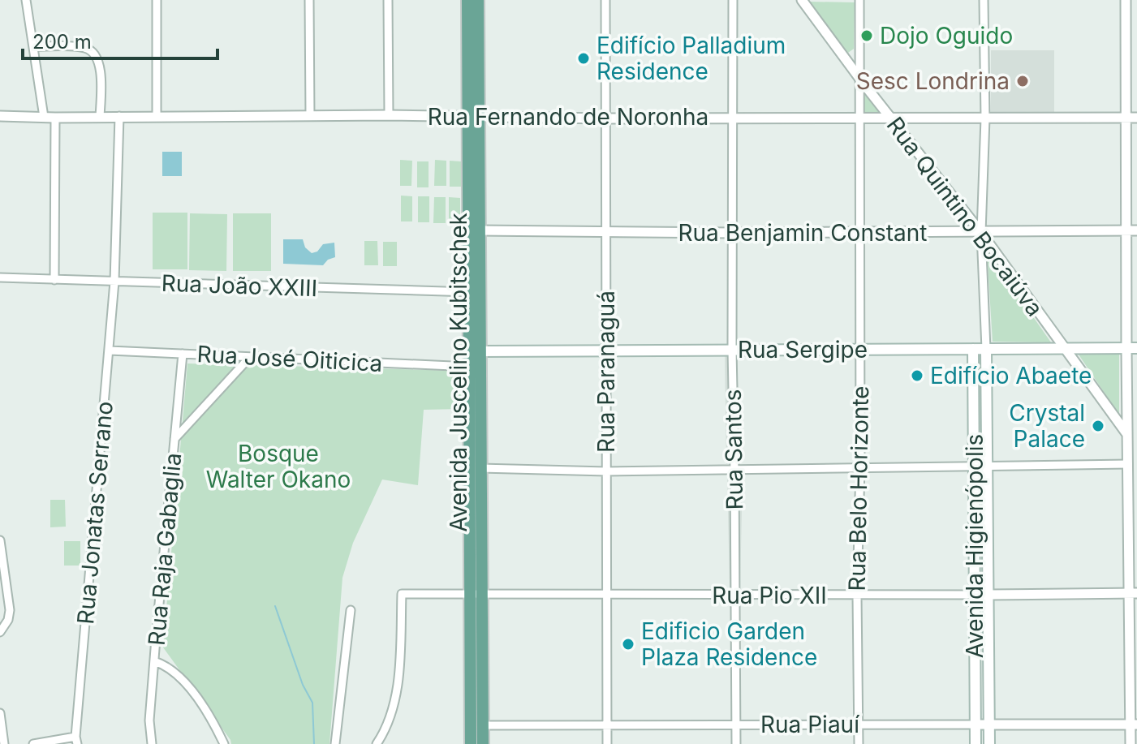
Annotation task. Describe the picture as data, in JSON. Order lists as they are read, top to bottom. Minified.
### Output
{"streets":{"main road":["Rua Sergipe","Avenida Juscelino Kubitschek","Avenida Higienópolis"],"street":["Rua Fernando de Noronha","Rua Quintino Bocaiúva","Rua Benjamin Constant","Rua João XXIII","Rua José Oiticica","Rua Paranaguá","Rua Santos","Rua Belo Horizonte","Rua Jonatas Serrano","Rua Raja Gabaglia","Rua Pio XII","Rua Piauí"]},"crossings":[["Rua Fernando de Noronha","Rua Quintino Bocaiúva"],["Rua Fernando de Noronha","Rua Paranaguá"],["Rua Fernando de Noronha","Avenida Juscelino Kubitschek"],["Rua Fernando de Noronha","Rua Santos"],["Rua Fernando de Noronha","Rua Belo Horizonte"],["Rua Fernando de Noronha","Rua Jonatas Serrano"],["Rua Quintino Bocaiúva","Rua Benjamin Constant"],["Rua Quintino Bocaiúva","Rua Sergipe"],["Rua Quintino Bocaiúva","Rua Belo Horizonte"],["Rua Benjamin Constant","Rua Paranaguá"],["Rua Benjamin Constant","Avenida Juscelino Kubitschek"],["Rua Benjamin Constant","Rua Santos"],["Rua Benjamin Constant","Rua Belo Horizonte"],["Rua João XXIII","Avenida Juscelino Kubitschek"],["Rua João XXIII","Rua Jonatas Serrano"],["Rua Sergipe","Rua Paranaguá"],["Rua Sergipe","Avenida Juscelino Kubitschek"],["Rua Sergipe","Rua Santos"],["Rua Sergipe","Rua Belo Horizonte"],["Rua Sergipe","Avenida Higienópolis"],["Rua José Oiticica","Avenida Juscelino Kubitschek"],["Rua José Oiticica","Rua Jonatas Serrano"],["Rua José Oiticica","Rua Raja Gabaglia"],["Rua Paranaguá","Rua Pio XII"],["Rua Paranaguá","Rua Piauí"],["Avenida Juscelino Kubitschek","Rua Pio XII"],["Avenida Juscelino Kubitschek","Rua Piauí"],["Rua Santos","Rua Pio XII"],["Rua Santos","Rua Piauí"],["Rua Belo Horizonte","Rua Pio XII"],["Rua Belo Horizonte","Rua Piauí"],["Avenida Higienópolis","Rua Pio XII"],["Avenida Higienópolis","Rua Piauí"]],"parks":["Bosque Walter Okano"],"places":["Dojo Oguido","Edifício Palladium Residence","Sesc Londrina","Edifício Abaete","Crystal Palace","Edificio Garden Plaza Residence"],"scale_bar":"200 m"}
